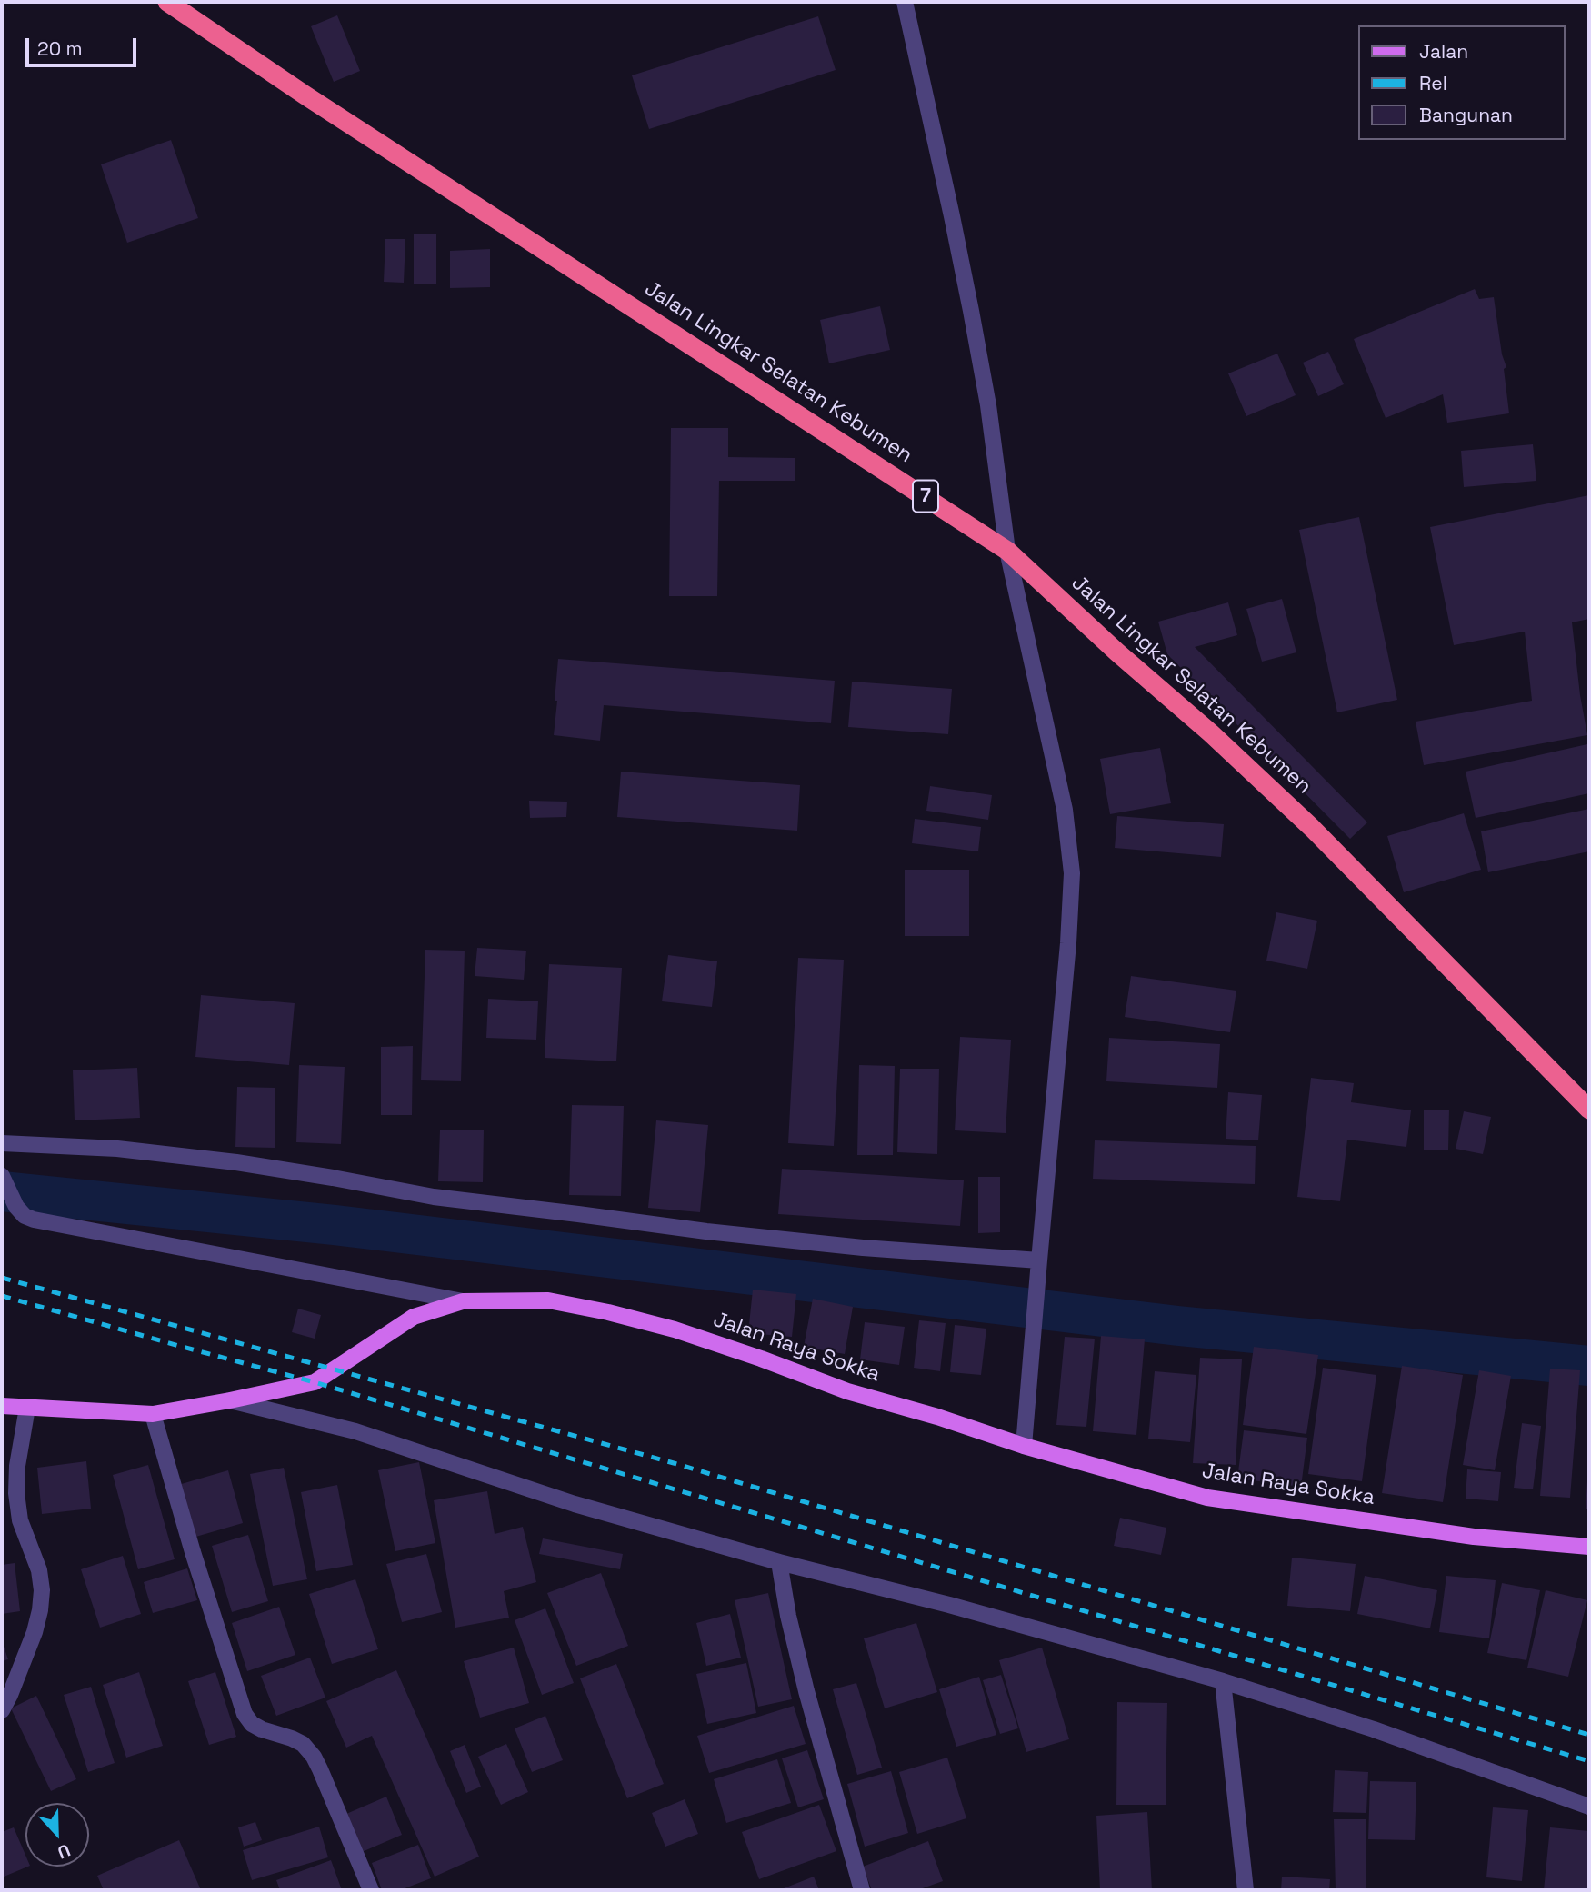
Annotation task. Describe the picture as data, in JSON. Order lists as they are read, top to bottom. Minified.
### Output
{"streets":{"highway":["Jalan Lingkar Selatan Kebumen","7"],"main road":["Jalan Raya Sokka"]},"legend":["Jalan","Rel","Bangunan"],"scale_bar":"20 m","north":"bottom"}
